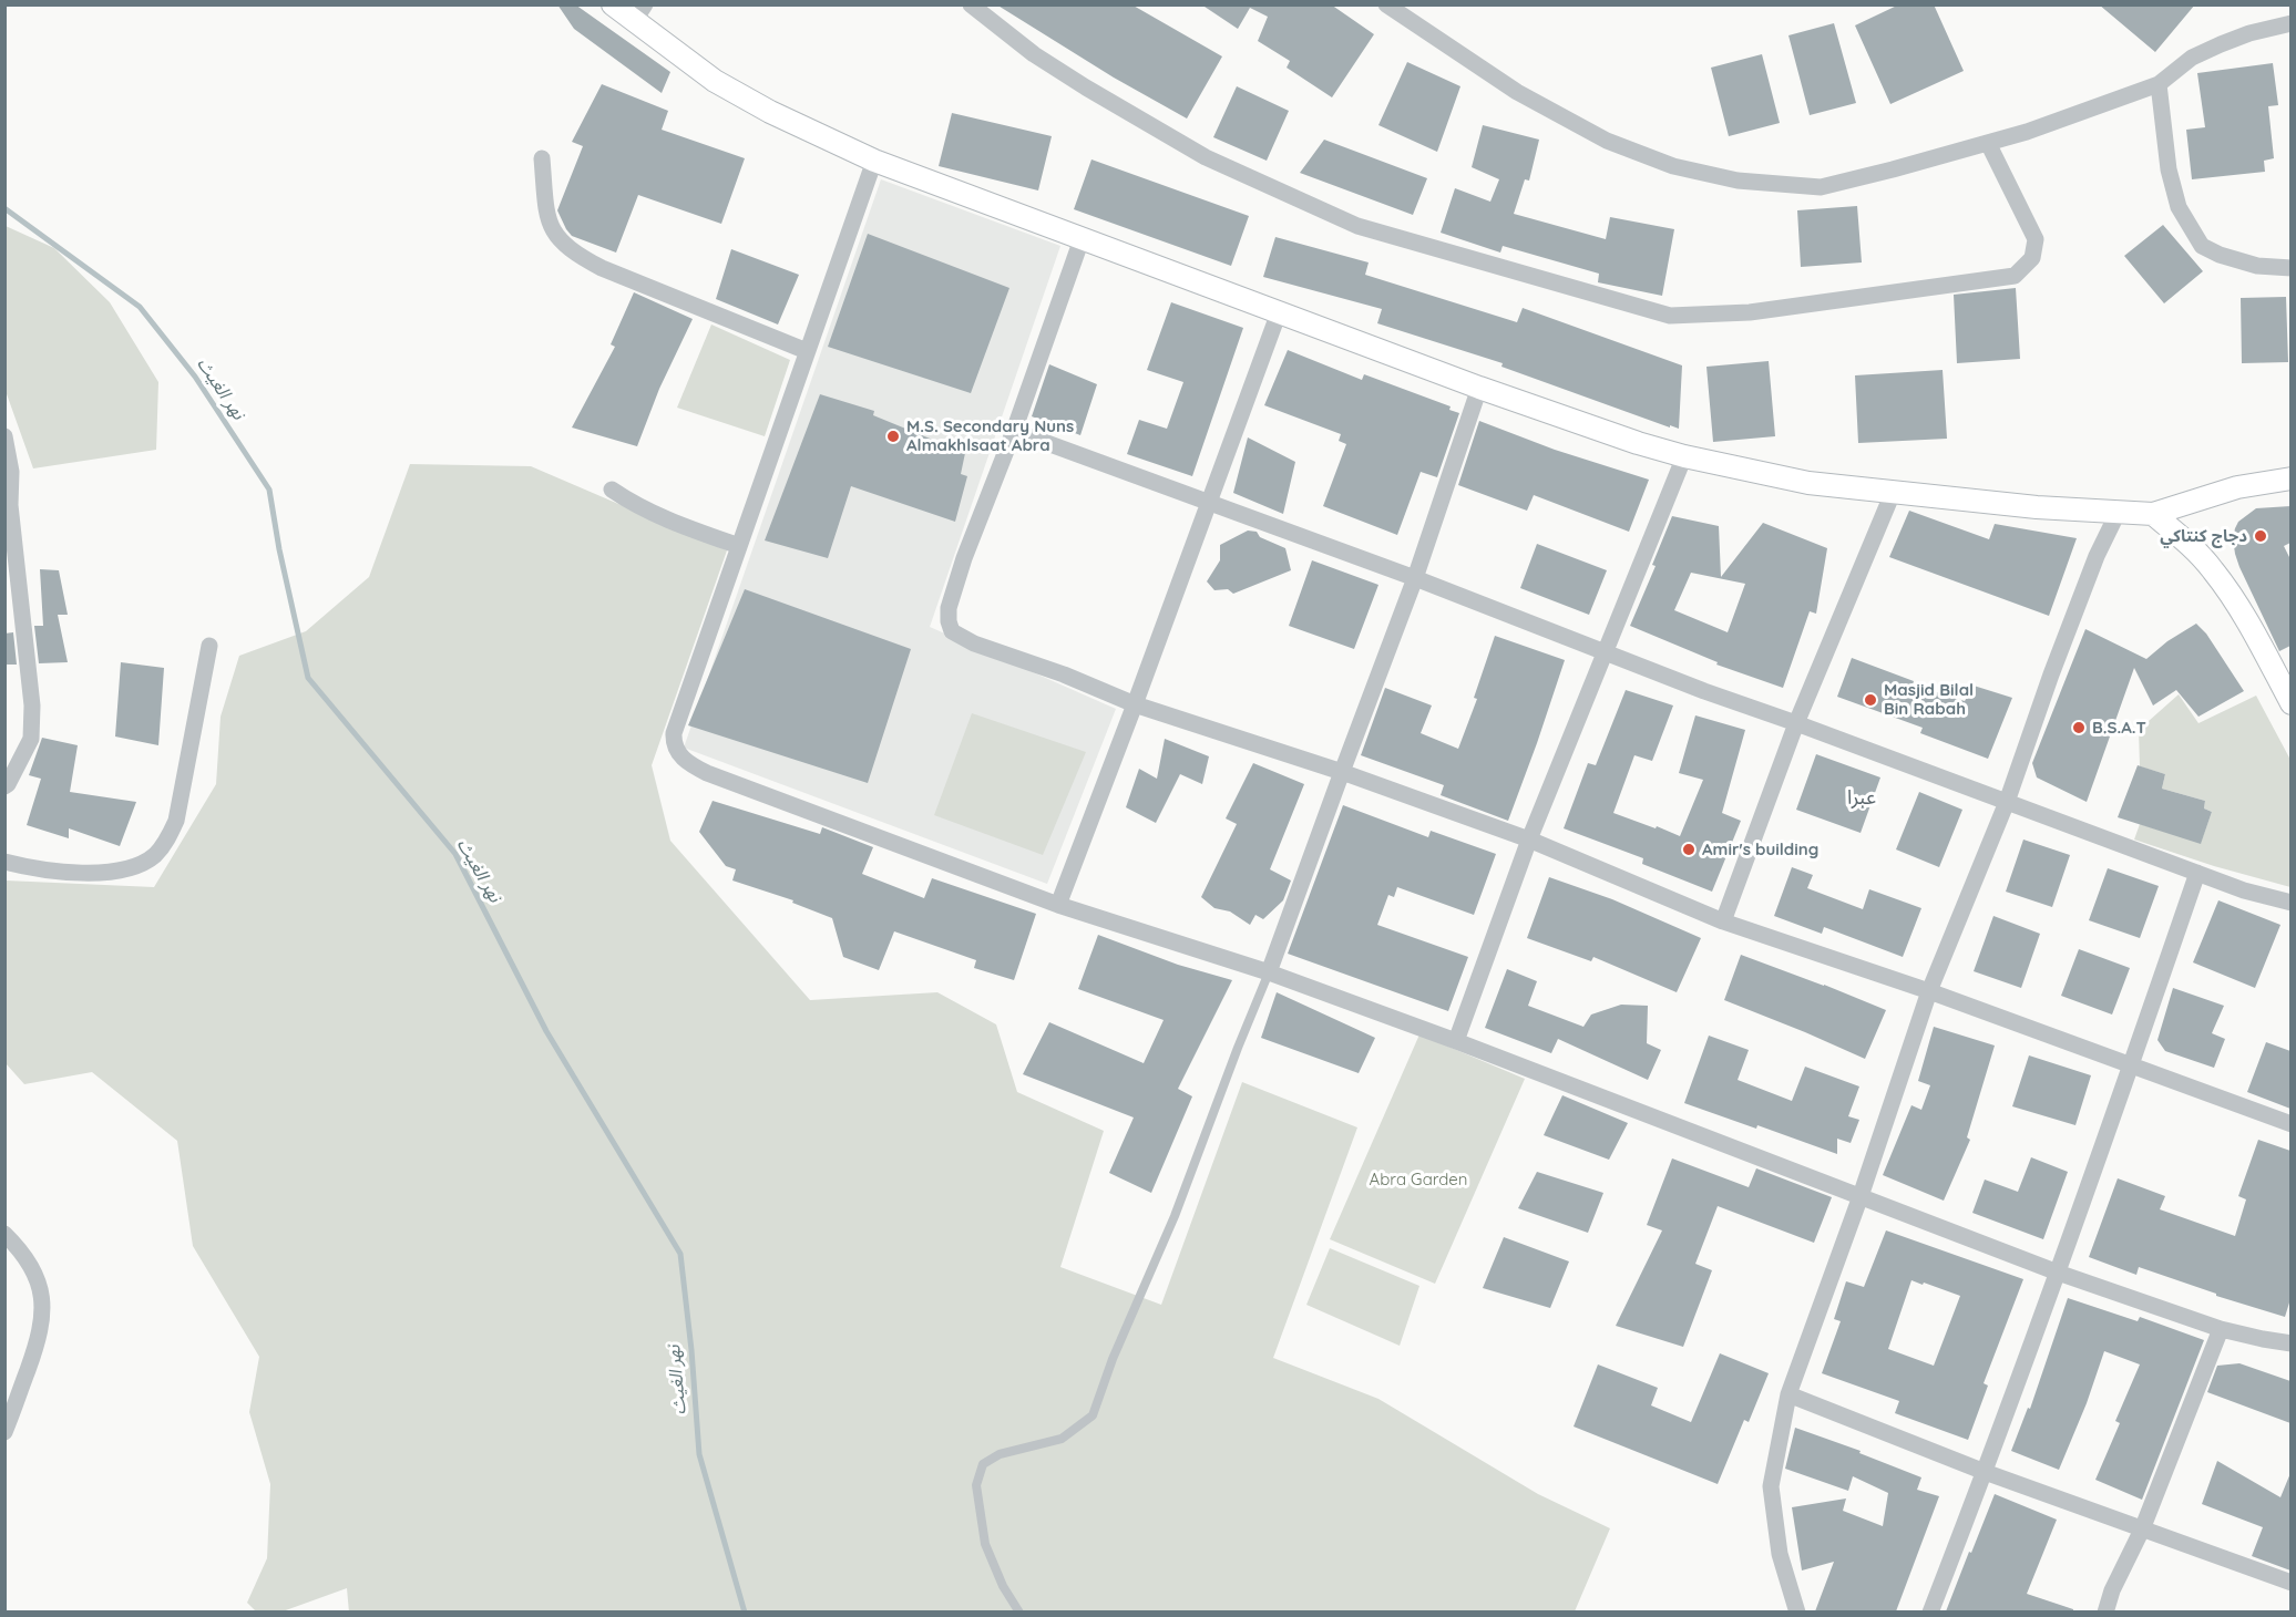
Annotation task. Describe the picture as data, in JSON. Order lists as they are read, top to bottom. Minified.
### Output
{"districts":["عبرا"],"water":["نهر الغيث"],"parks":["Abra Garden"],"places":["M.S. Secondary Nuns Almakhlsaat Abra","دجاج كنتاكي","Masjid Bilal Bin Rabah","B.S.A.T","Amir's building"]}
